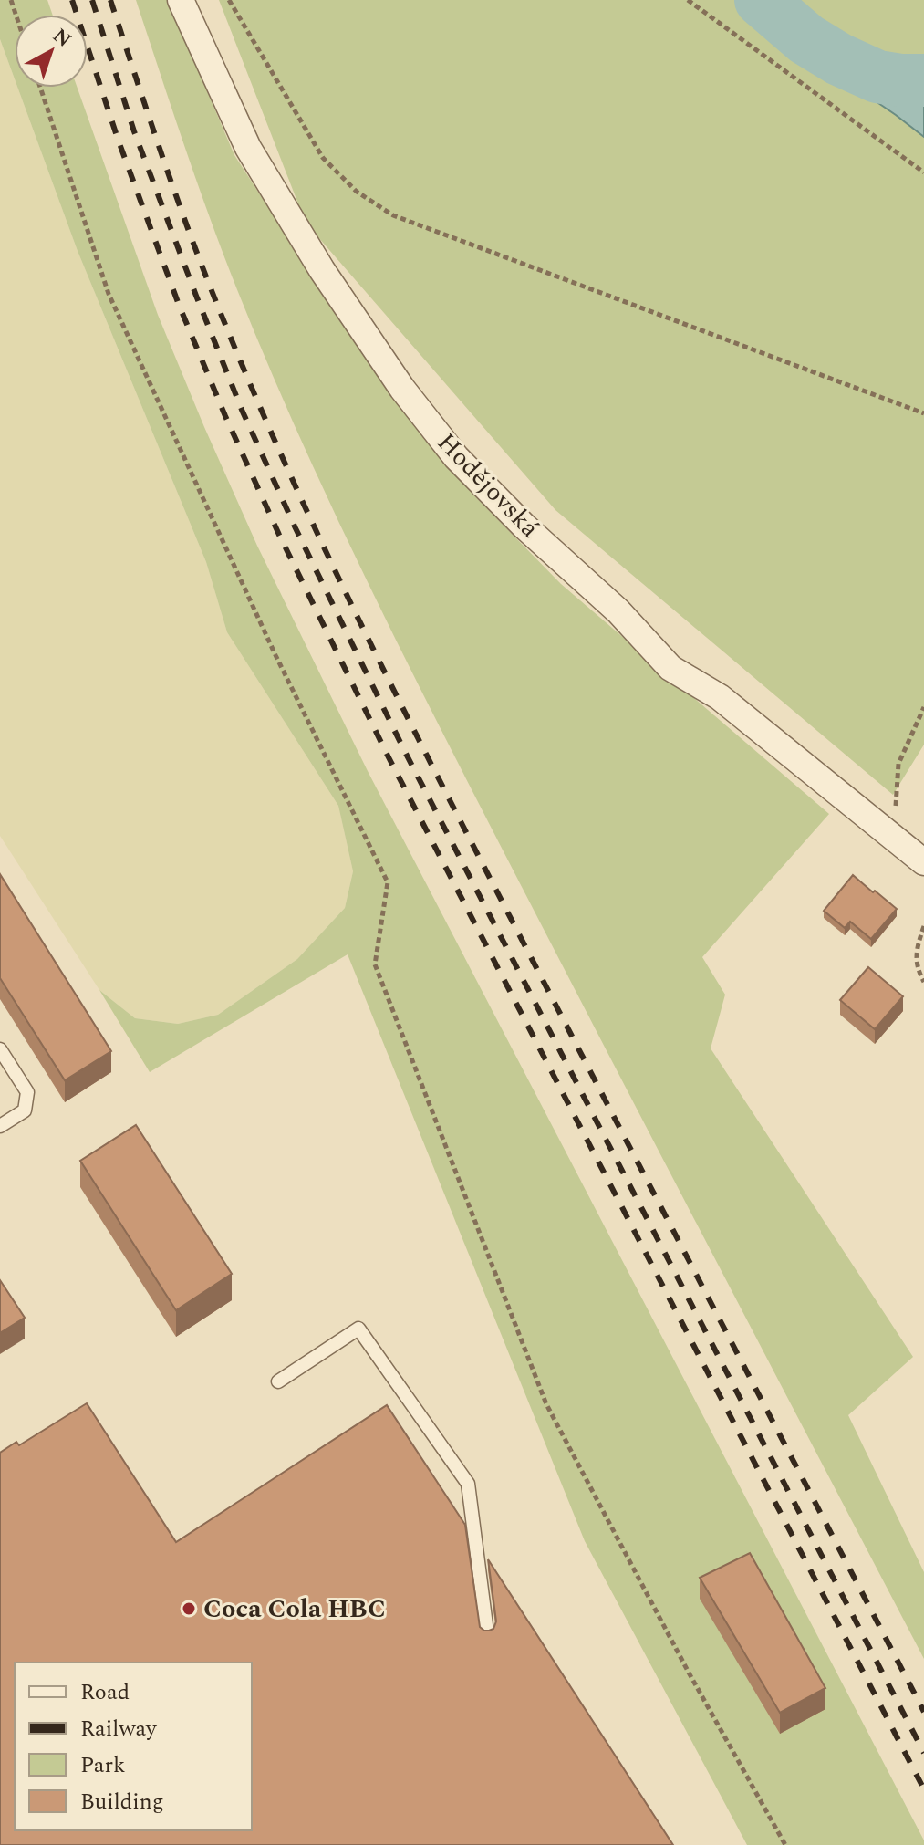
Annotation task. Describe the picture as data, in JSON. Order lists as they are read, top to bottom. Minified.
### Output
{"streets":{"street":["Hodějovská"]},"places":["Coca Cola HBC"],"legend":["Road","Railway","Park","Building"],"north":"top right"}
